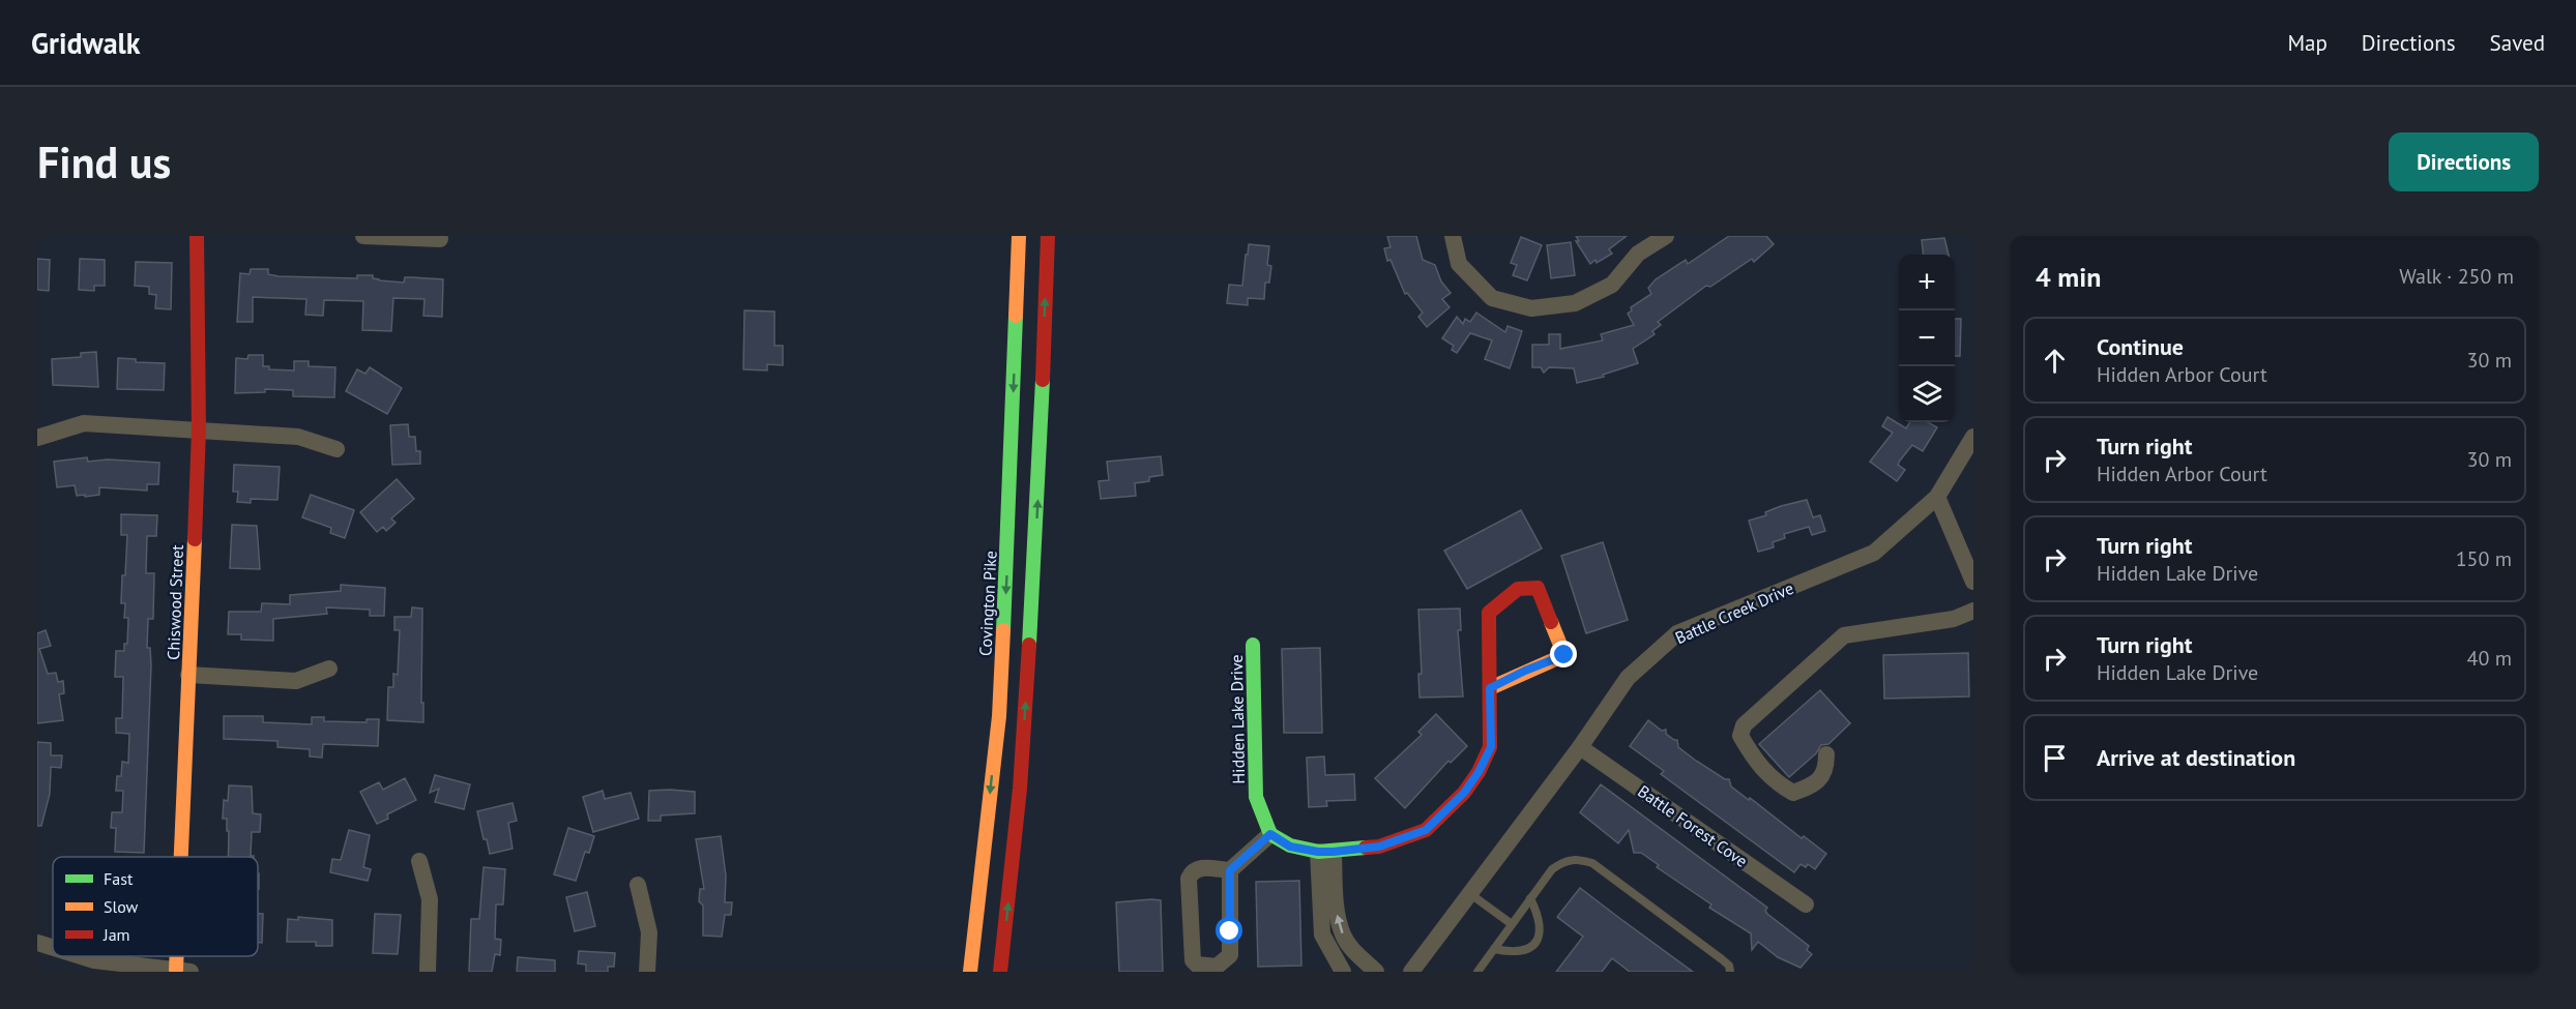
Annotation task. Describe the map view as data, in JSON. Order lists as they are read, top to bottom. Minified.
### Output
{"streets":{"street":["Chiswood Street","Covington Pike","Battle Creek Drive","Hidden Lake Drive","Battle Forest Cove"]},"crossings":[["Battle Creek Drive","Battle Forest Cove"]],"legend":["Fast","Slow","Jam"],"page":{"header":"Gridwalk","nav":["Map","Directions","Saved"],"buttons":"Directions","title":"Find us","heading":["4 min","Walk · 250 m"],"map_buttons":["+","−"],"list":[["Continue","Hidden Arbor Court","30 m"],["Turn right","Hidden Arbor Court","30 m"],["Turn right","Hidden Lake Drive","150 m"],["Turn right","Hidden Lake Drive","40 m"],"Arrive at destination"]}}
